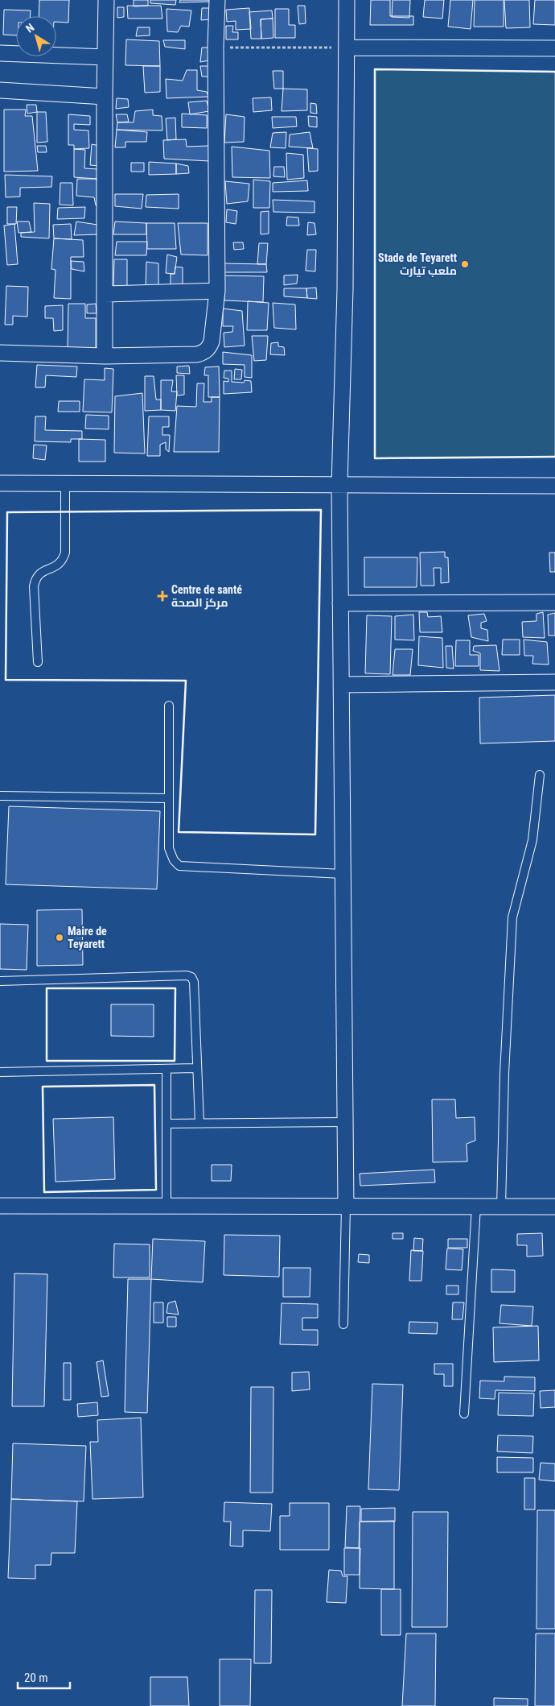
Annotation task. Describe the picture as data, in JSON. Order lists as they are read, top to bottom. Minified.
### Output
{"places":{"other":["Stade de Teyarett ملعب تيارت","Maire de Teyarett"],"health":["Centre de santé مركز الصحة"]},"scale_bar":"20 m","north":"top left"}
